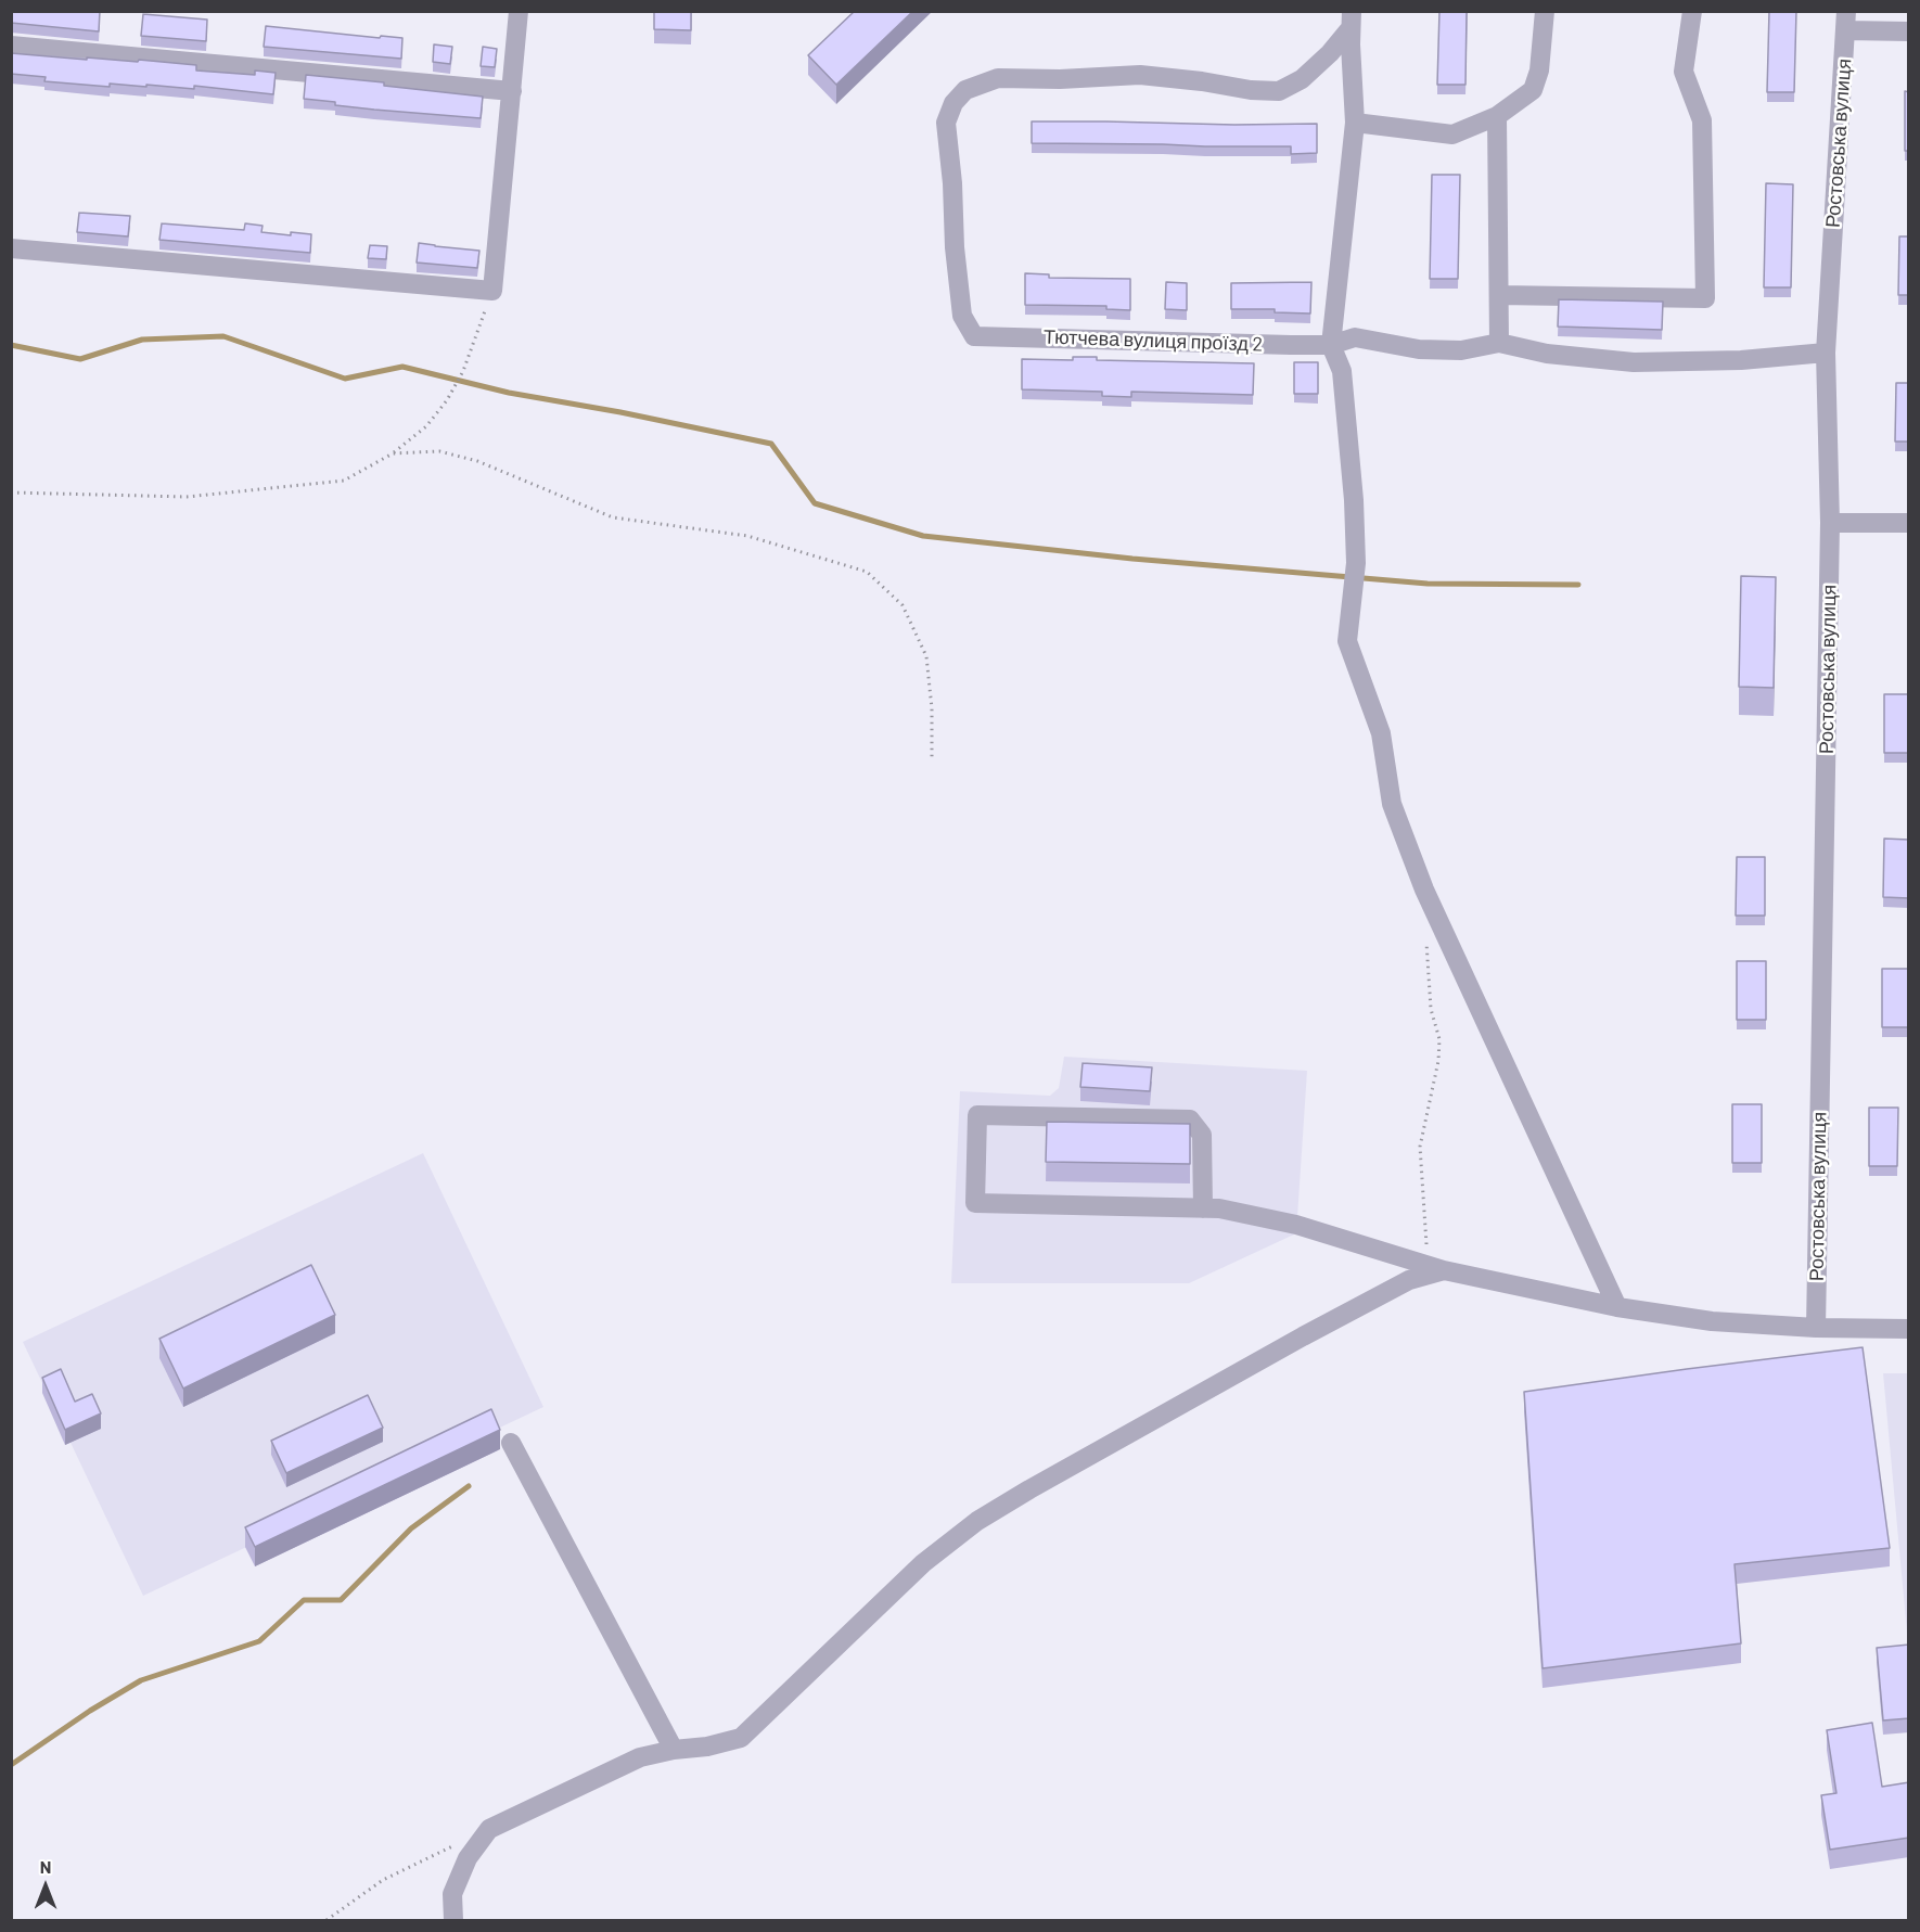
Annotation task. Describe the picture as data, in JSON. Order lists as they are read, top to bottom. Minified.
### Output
{"streets":{"street":["Ростовська вулиця","Тютчева вулиця проїзд 2"]},"north":"top"}
